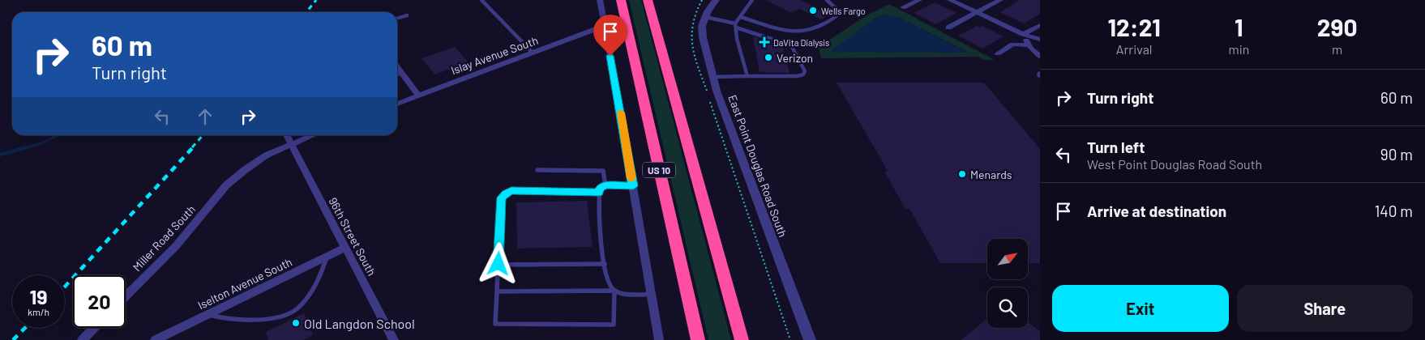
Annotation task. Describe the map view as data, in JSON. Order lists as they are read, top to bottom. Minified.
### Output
{"streets":{"highway":["US 10"],"street":["Islay Avenue South","East Point Douglas Road South","96th Street South","Miller Road South","Iselton Avenue South"]},"crossings":[["96th Street South","Miller Road South"],["96th Street South","Iselton Avenue South"]],"places":{"other":["Wells Fargo","Verizon","Menards","Old Langdon School"],"health":["DaVita Dialysis"]},"north":"top right","page":{"eta":["12:21","Arrival","1","min","290","m"],"turn":["60 m","Turn right"],"list":[{"name":"Turn right","value":"60 m"},{"name":"Turn left","note":"West Point Douglas Road South","value":"90 m"},{"name":"Arrive at destination","value":"140 m"}],"speed":"19 km/h","limit":"20","buttons":["Exit","Share"]}}
